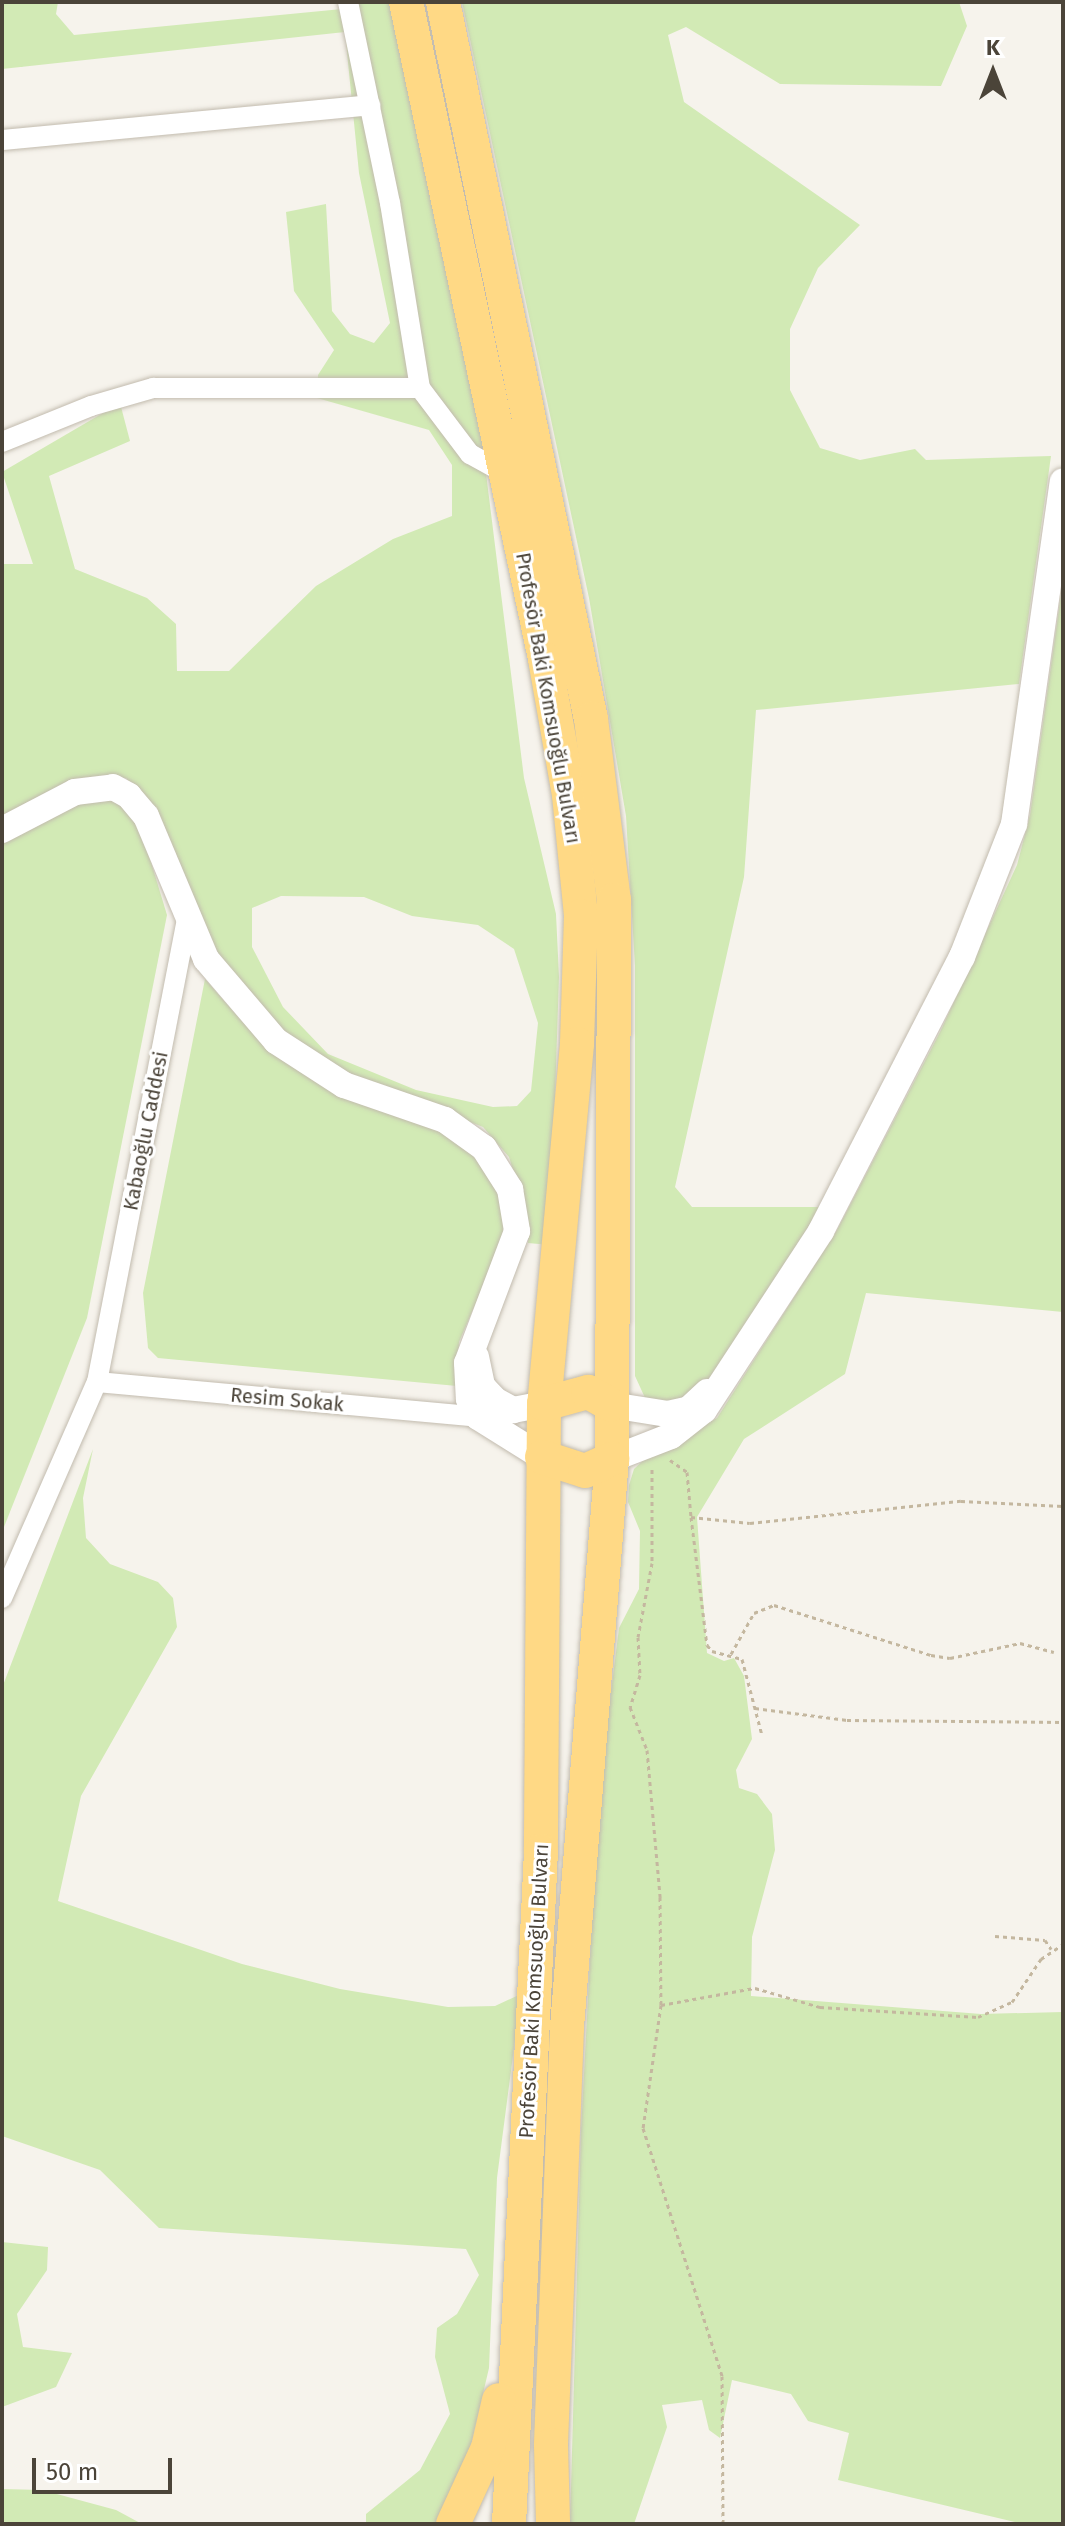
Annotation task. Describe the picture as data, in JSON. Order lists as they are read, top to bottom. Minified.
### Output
{"streets":{"highway":["Profesör Baki Komsuoğlu Bulvarı"],"street":["Kabaoğlu Caddesi","Resim Sokak"]},"crossings":[["Kabaoğlu Caddesi","Resim Sokak"]],"scale_bar":"50 m","north":"top"}
